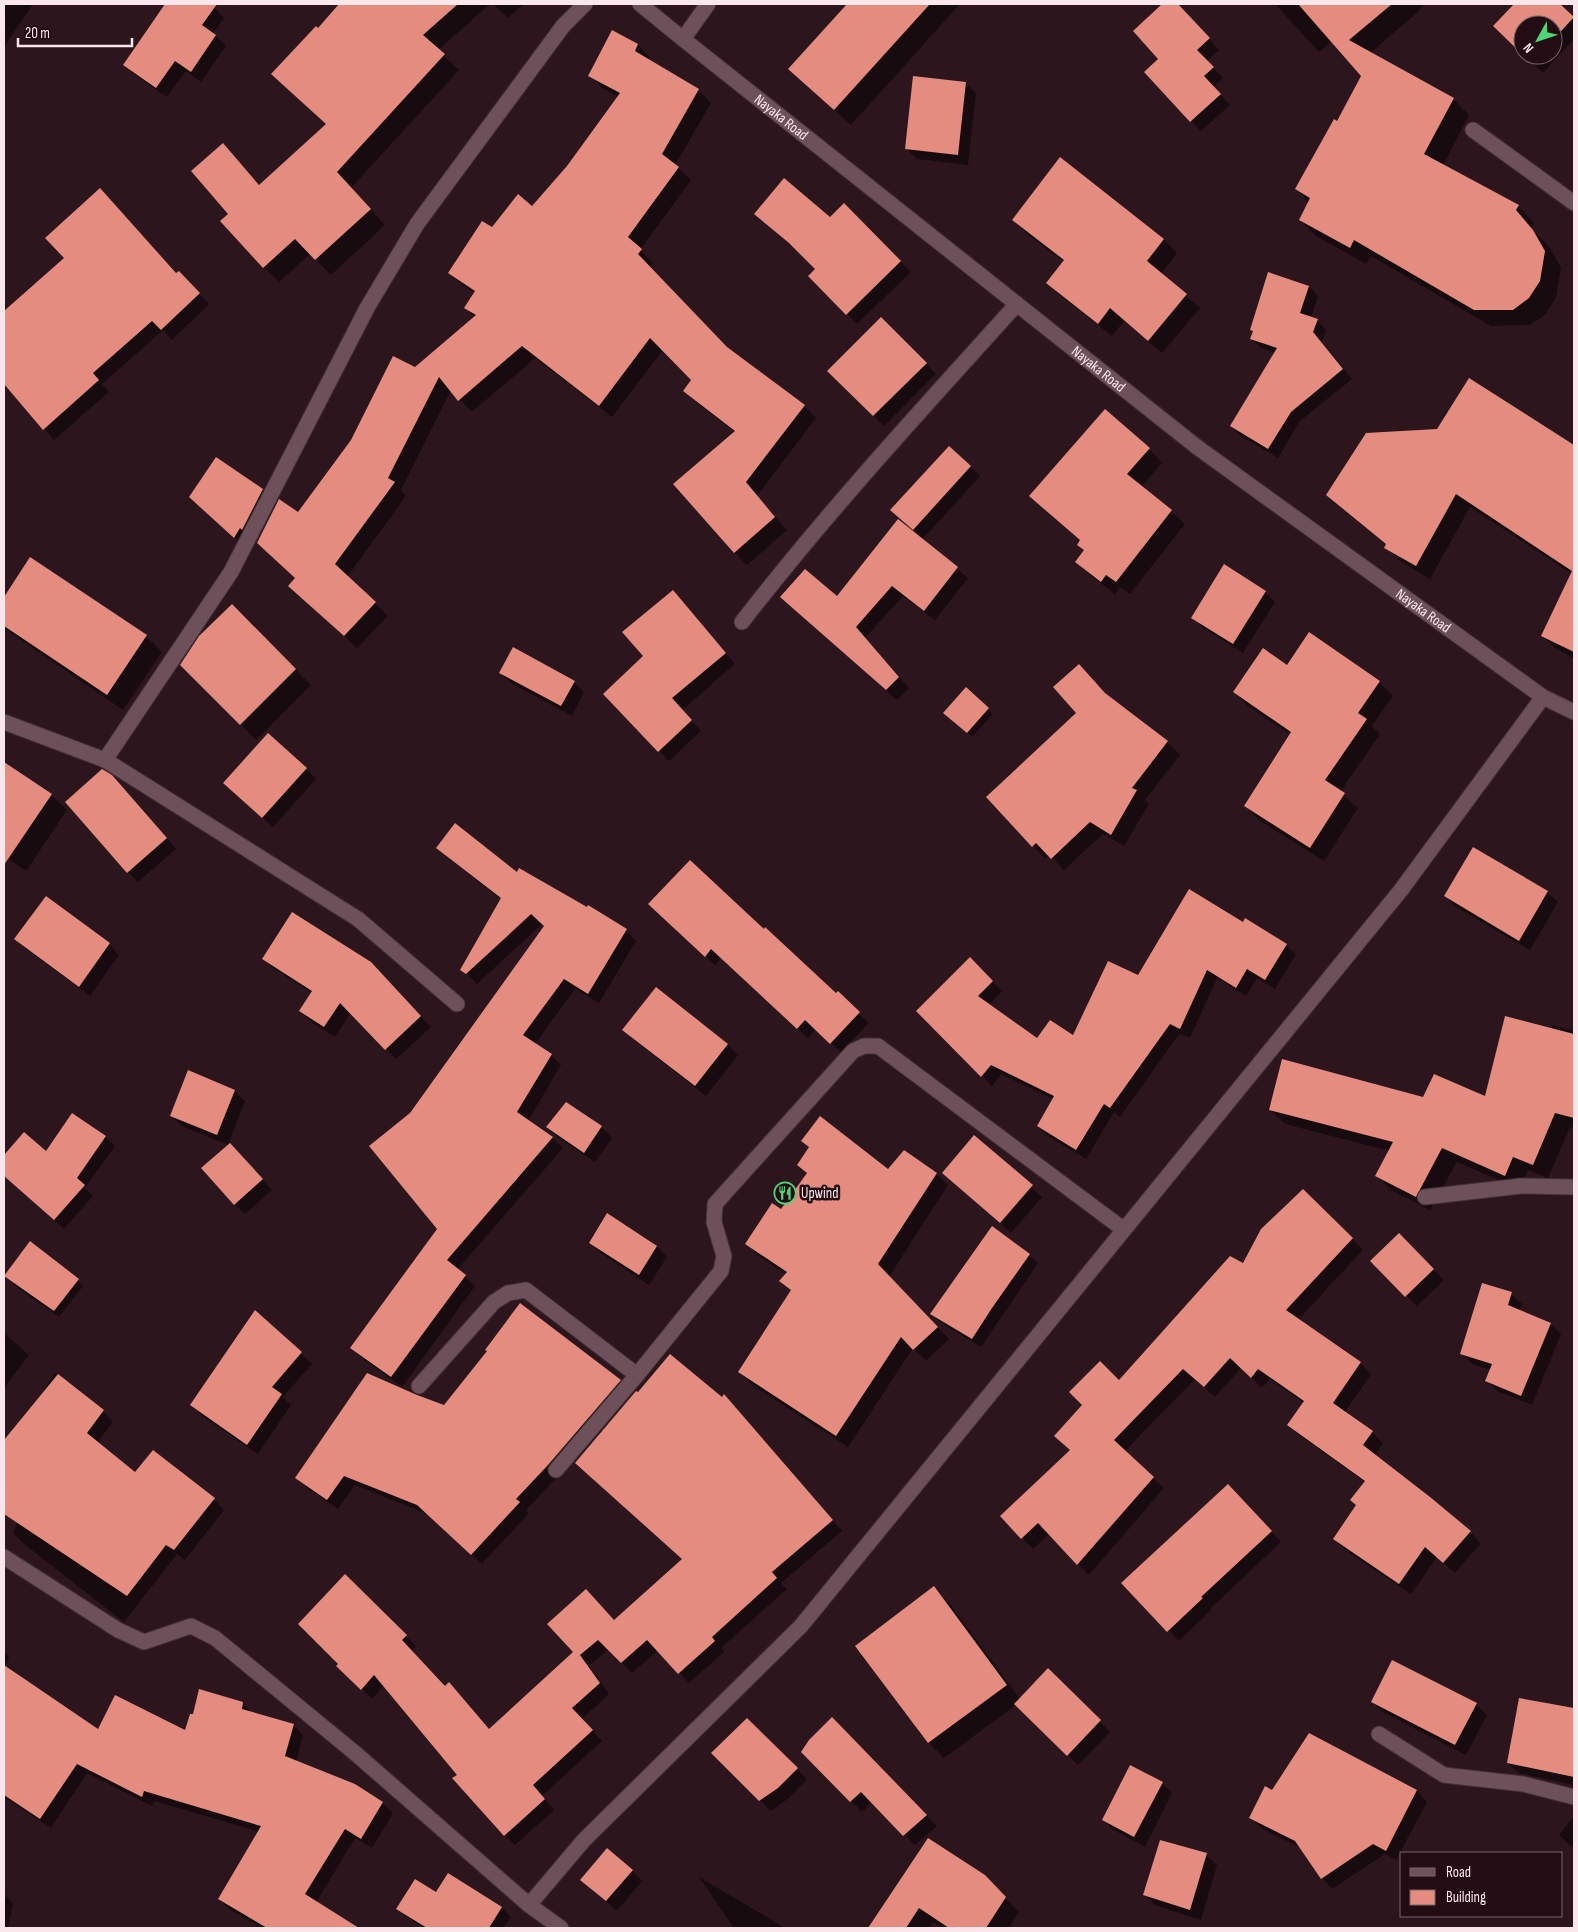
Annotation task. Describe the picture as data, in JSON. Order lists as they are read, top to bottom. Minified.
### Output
{"streets":{"street":["Nayaka Road"]},"places":{"restaurant":["Upwind"]},"legend":["Road","Building"],"scale_bar":"20 m","north":"bottom left"}
